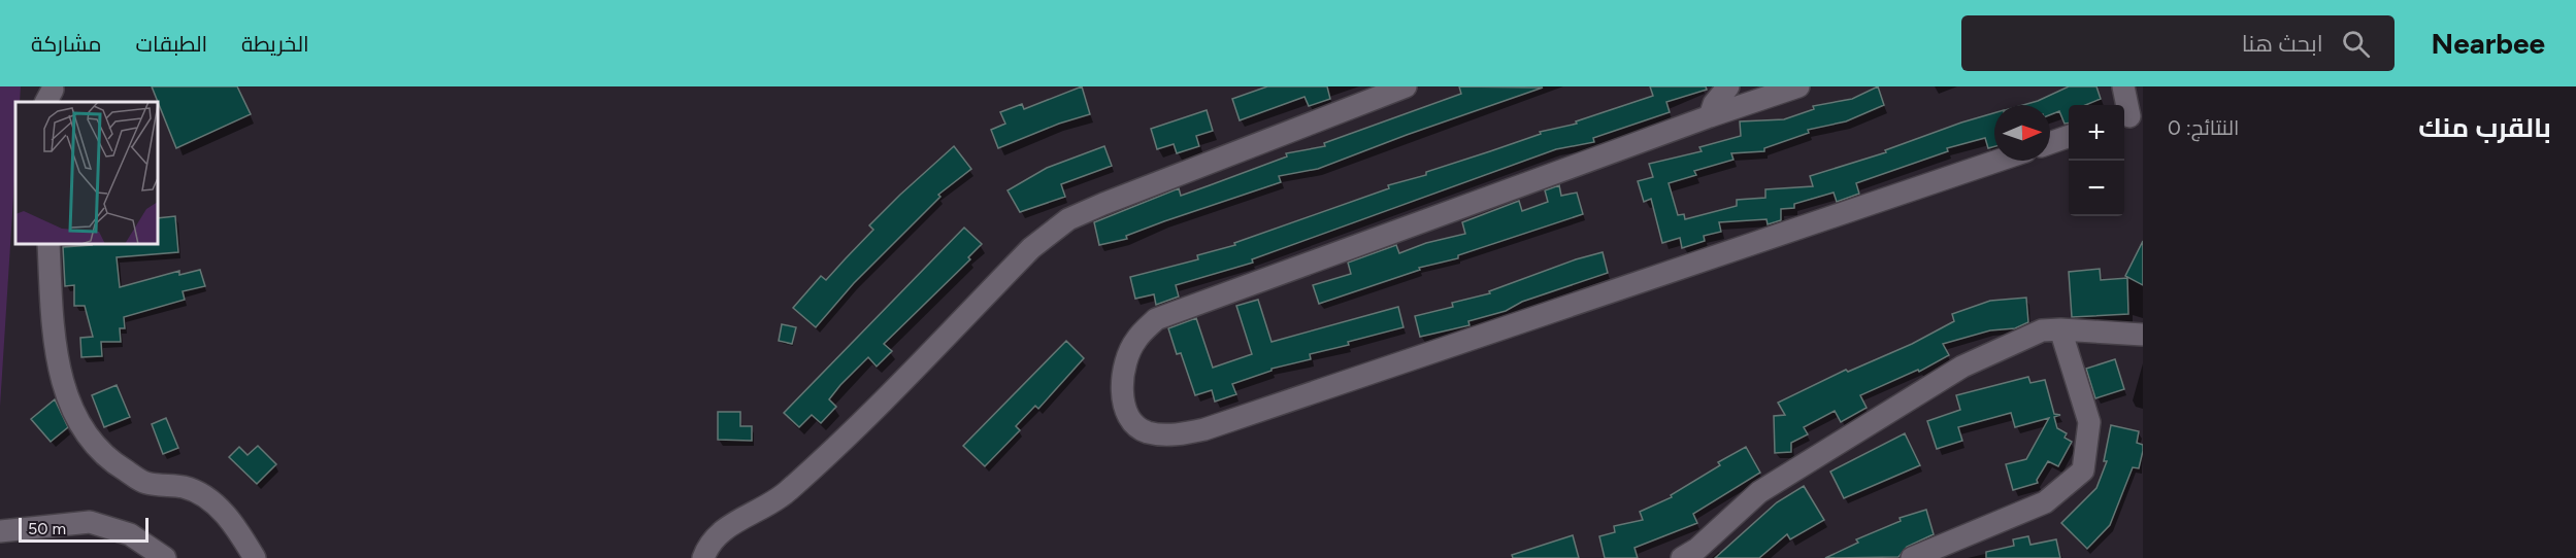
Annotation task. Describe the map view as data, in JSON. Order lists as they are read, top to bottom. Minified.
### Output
{"scale_bar":"50 m","north":"right","page":{"header":"Nearbee","search":"ابحث هنا","nav":["الخريطة","الطبقات","مشاركة"],"heading":["بالقرب منك","النتائج: 0"],"map_buttons":["+","−"],"scale":"50 m"}}
